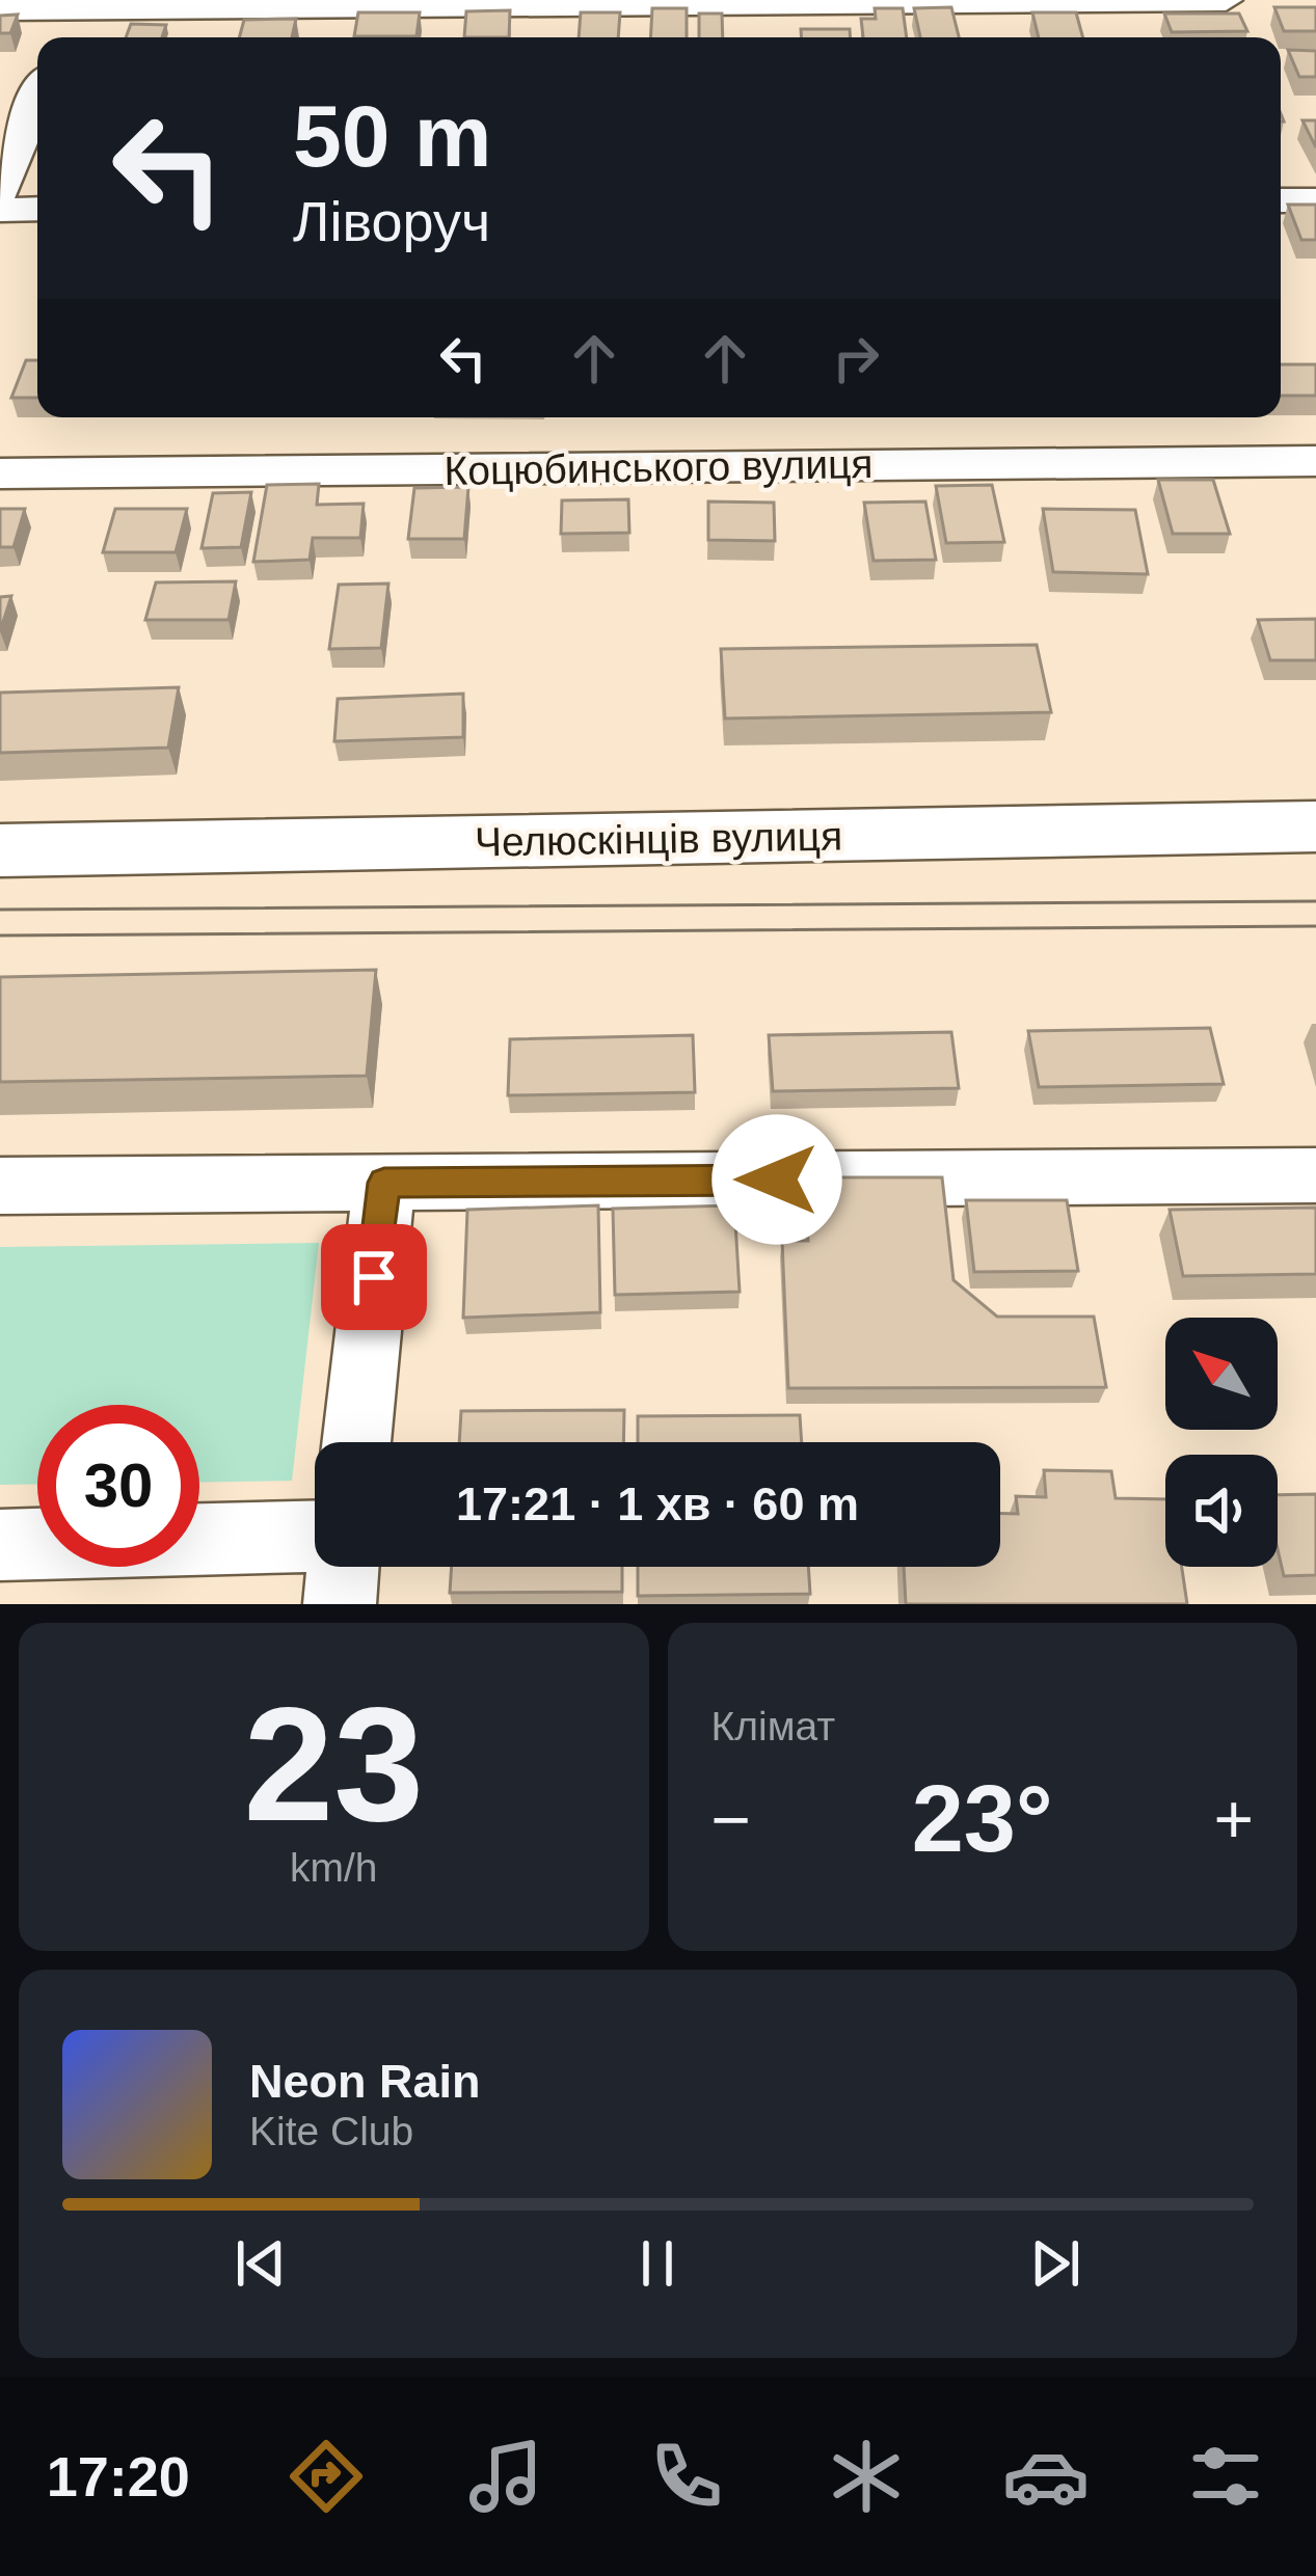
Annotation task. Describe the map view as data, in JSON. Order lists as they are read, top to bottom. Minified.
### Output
{"streets":{"main road":["Челюскінців вулиця"],"street":["Коцюбинського вулиця"]},"north":"top left","page":{"turn":["50 m","Ліворуч"],"limit":"30","trip":"17:21 · 1 хв · 60 m","tile":[["23","km/h"],"Клімат"],"heat":["−","23°","+"],"song":["Neon Rain","Kite Club"],"tabs":"17:20"}}
